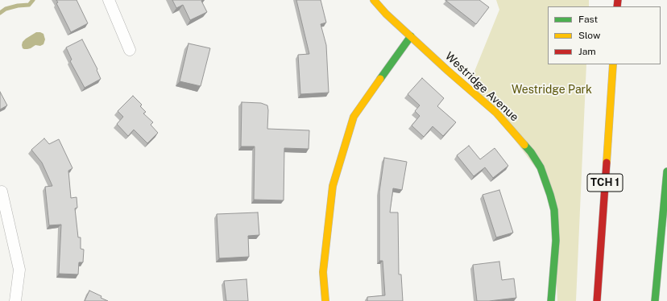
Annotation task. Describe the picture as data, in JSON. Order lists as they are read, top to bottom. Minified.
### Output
{"streets":{"main road":["Westridge Avenue","TCH 1"]},"parks":["Westridge Park"],"legend":["Fast","Slow","Jam"]}
